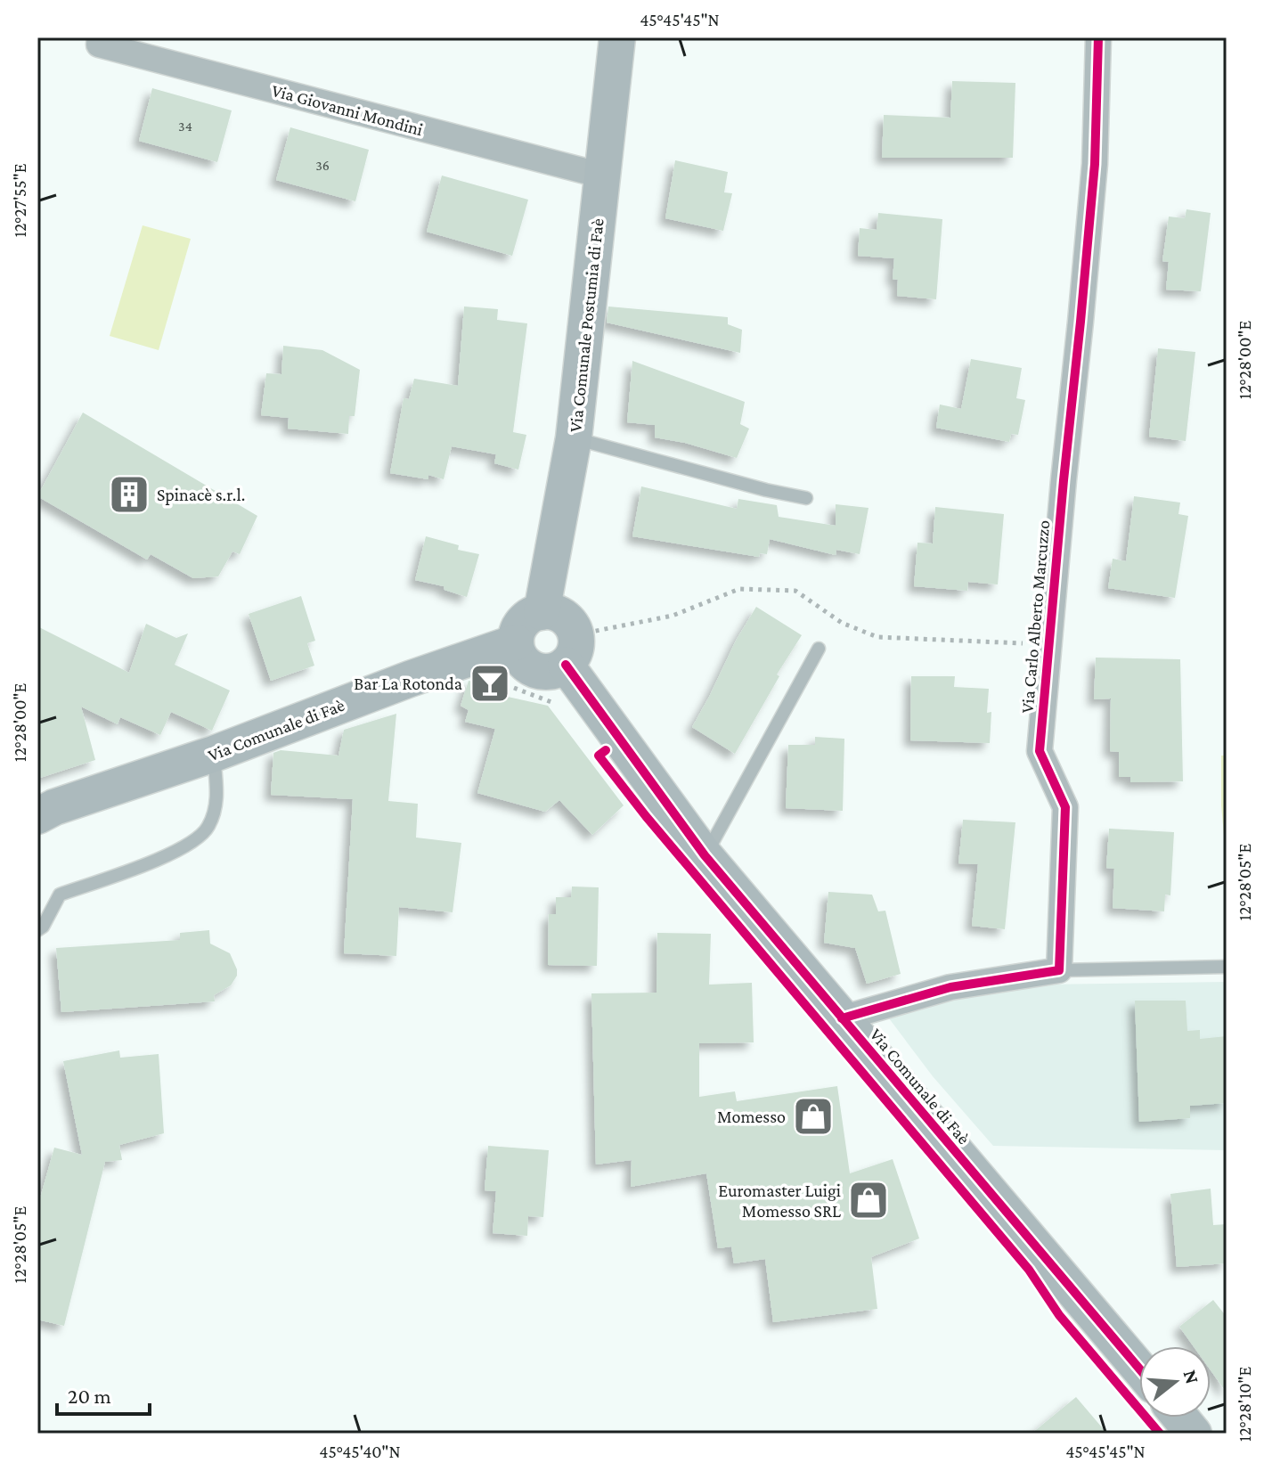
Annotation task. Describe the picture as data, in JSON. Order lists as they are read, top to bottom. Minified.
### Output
{"streets":{"street":["Via Giovanni Mondini","Via Comunale Postumia di Faè","Via Carlo Alberto Marcuzzo","Via Comunale di Faè"]},"crossings":[["Via Giovanni Mondini","Via Comunale Postumia di Faè"],["Via Comunale Postumia di Faè","Via Comunale di Faè"]],"places":{"building":["Spinacè s.r.l."],"bar":["Bar La Rotonda"],"shop":["Momesso","Euromaster Luigi Momesso SRL"]},"house_numbers":["34","36"],"scale_bar":"20 m","north":"right","coordinates":["45°45'45\"N","12°27'55\"E","12°28'00\"E","12°28'05\"E","12°28'10\"E","45°45'40\"N"]}
